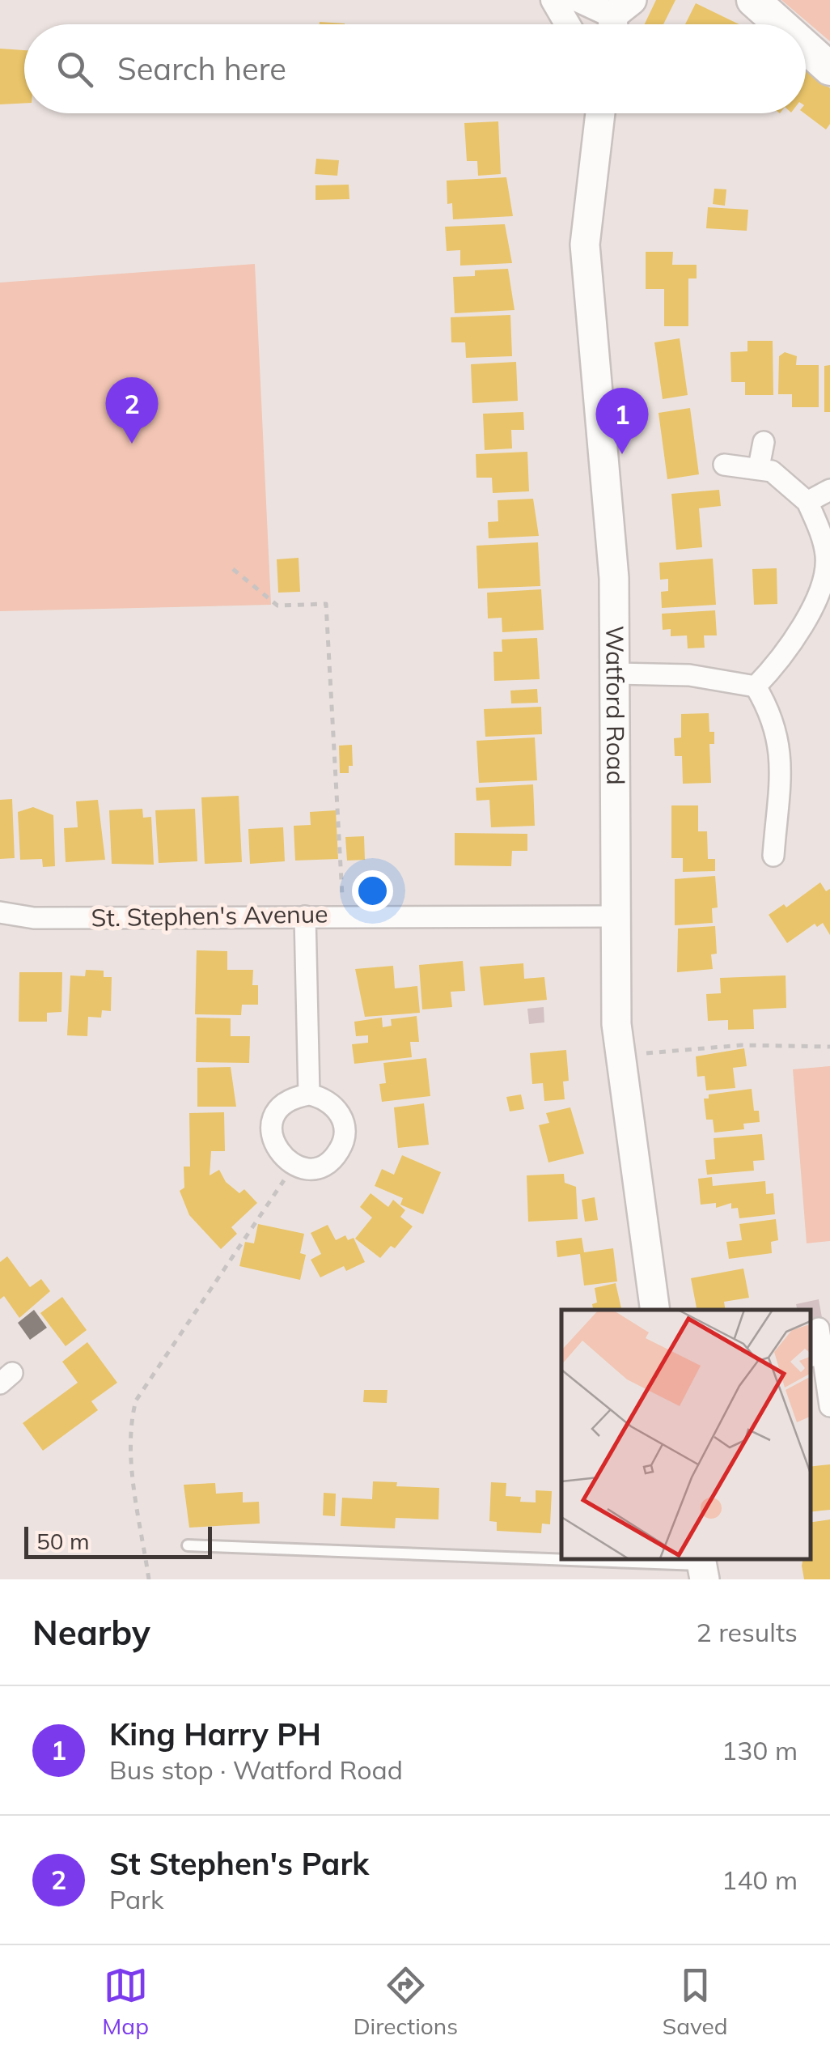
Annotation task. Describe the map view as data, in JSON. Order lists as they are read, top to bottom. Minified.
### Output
{"streets":{"main road":["Watford Road"],"street":["St. Stephen's Avenue"]},"crossings":[["Watford Road","St. Stephen's Avenue"]],"scale_bar":"50 m","page":{"search":"Search here","pins":["2","1"],"scale":"50 m","heading":["Nearby","2 results"],"list":[{"mark":"1","name":"King Harry PH","note":"Bus stop · Watford Road","value":"130 m"},{"mark":"2","name":"St Stephen's Park","note":"Park","value":"140 m"}],"nav":["Map","Directions","Saved"]}}
